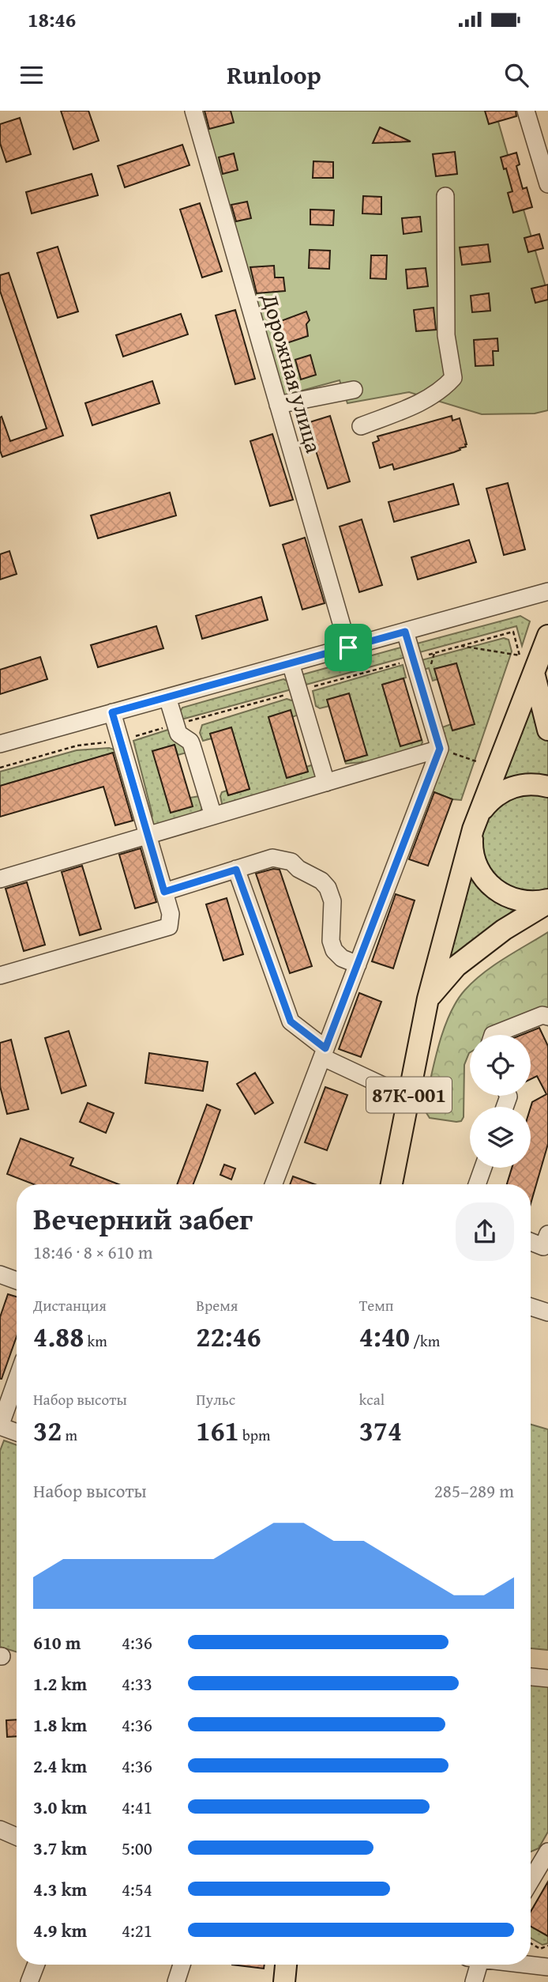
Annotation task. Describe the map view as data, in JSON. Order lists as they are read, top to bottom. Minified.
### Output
{"streets":{"main road":["87К-001"],"street":["Дорожная улица"]},"page":{"status":"18:46","header":"Runloop","heading":["Вечерний забег","18:46 · 8 × 610 m"],"stats":[["Дистанция","4.88 km"],["Время","22:46"],["Темп","4:40 /km"],["Набор высоты","32 m"],["Пульс","161 bpm"],["kcal","374"]],"chart":["Набор высоты","285–289 m"],"list":[{"name":"610 m","note":"4:36"},{"name":"1.2 km","note":"4:33"},{"name":"1.8 km","note":"4:36"},{"name":"2.4 km","note":"4:36"},{"name":"3.0 km","note":"4:41"},{"name":"3.7 km","note":"5:00"},{"name":"4.3 km","note":"4:54"},{"name":"4.9 km","note":"4:21"}]}}
